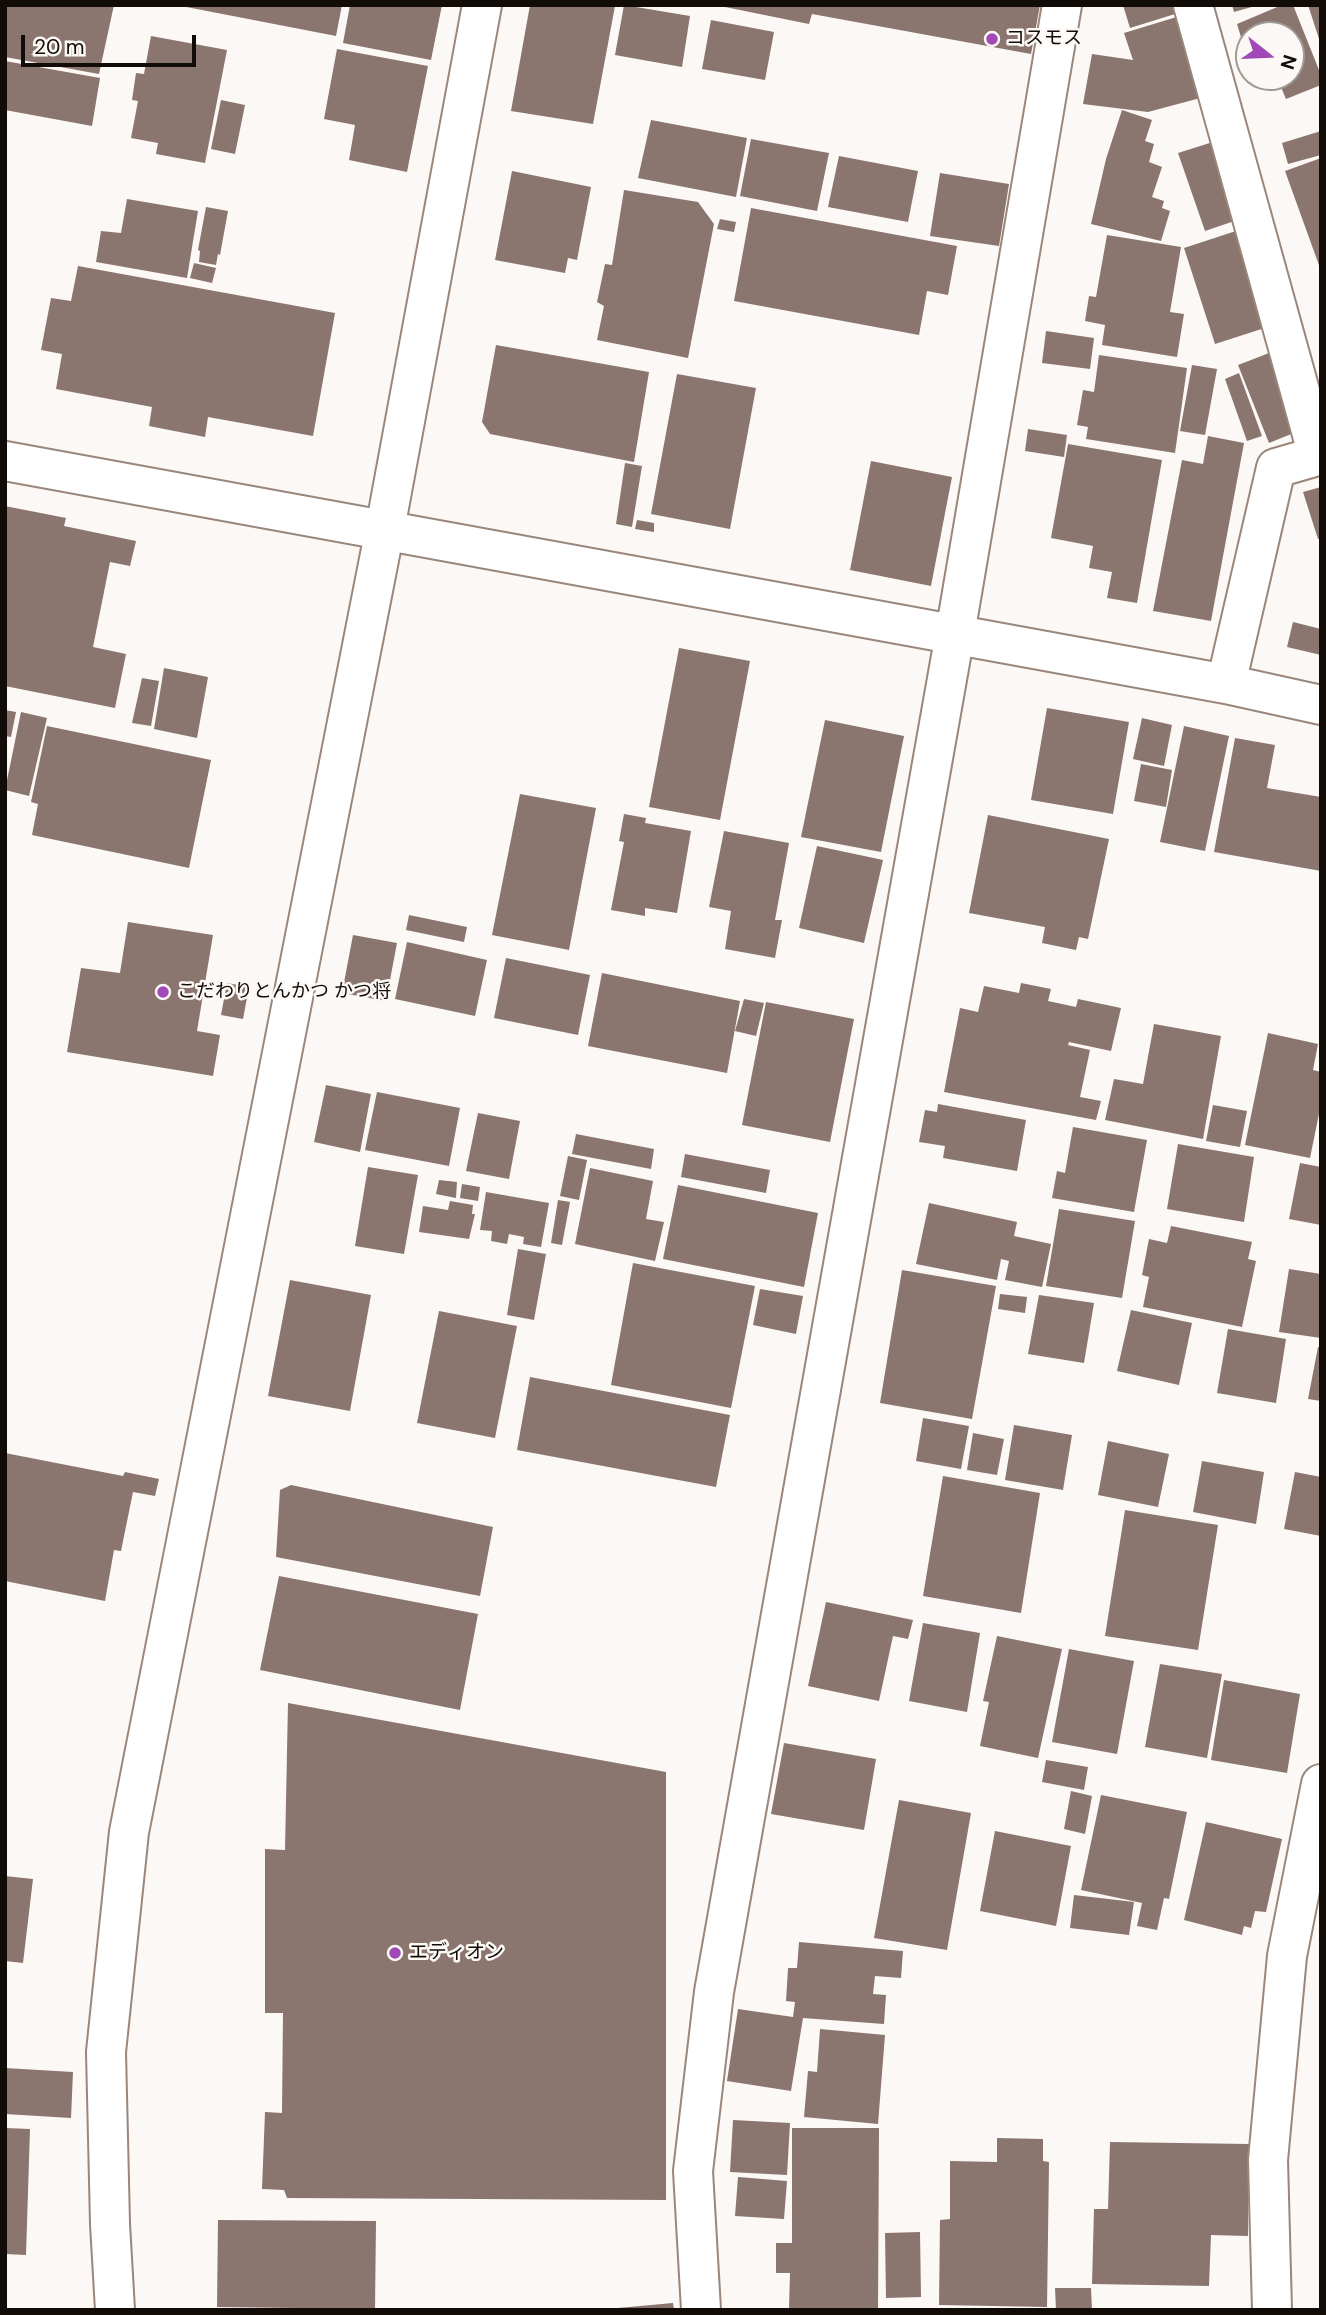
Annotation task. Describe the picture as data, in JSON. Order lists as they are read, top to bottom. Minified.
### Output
{"places":["コスモス","こだわりとんかつ かつ将","エディオン"],"scale_bar":"20 m","north":"right"}
